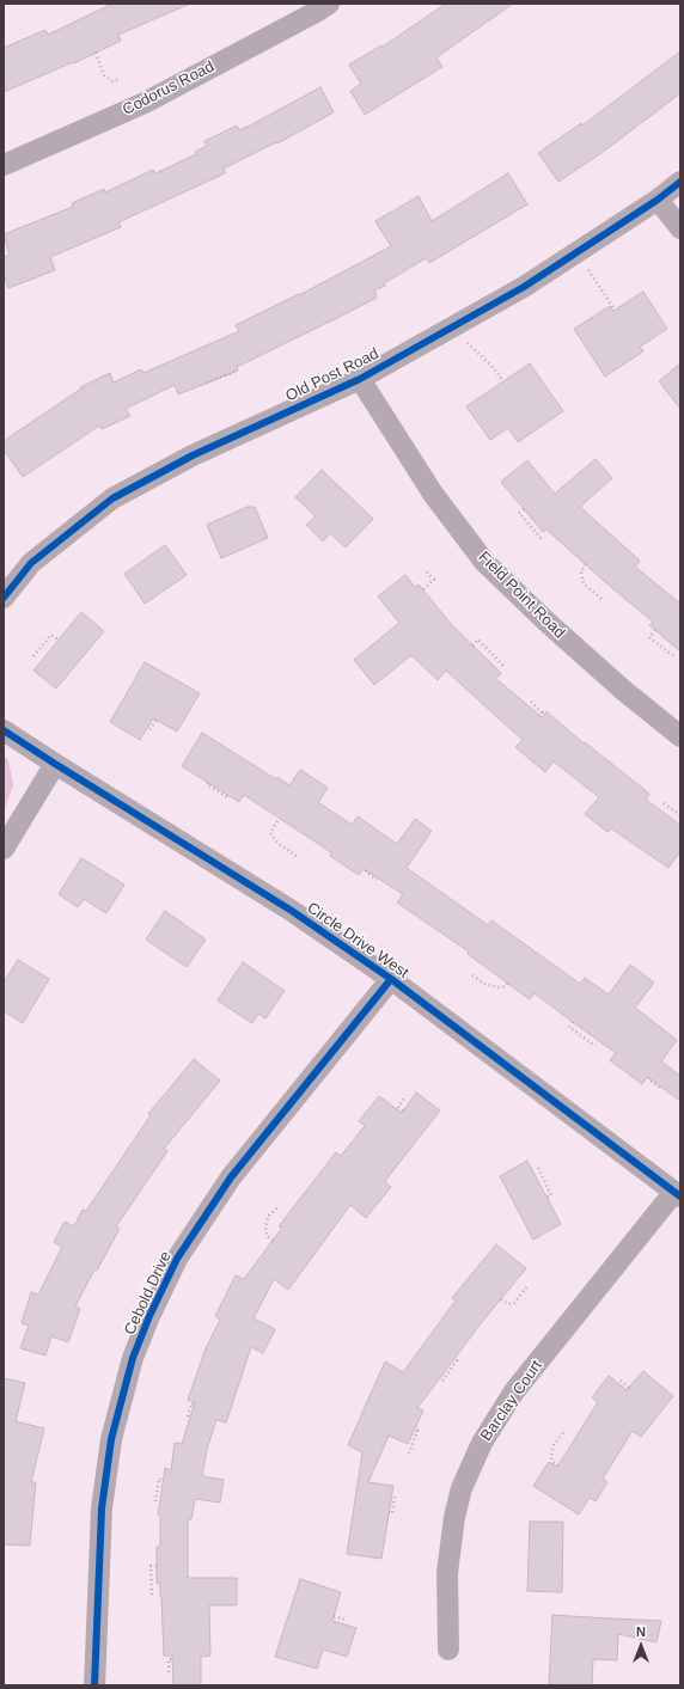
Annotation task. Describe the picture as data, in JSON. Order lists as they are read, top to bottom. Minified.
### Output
{"streets":{"street":["Codorus Road","Old Post Road","Field Point Road","Circle Drive West","Cebold Drive","Barclay Court"]},"crossings":[["Old Post Road","Field Point Road"],["Circle Drive West","Cebold Drive"],["Circle Drive West","Barclay Court"]],"north":"top"}
